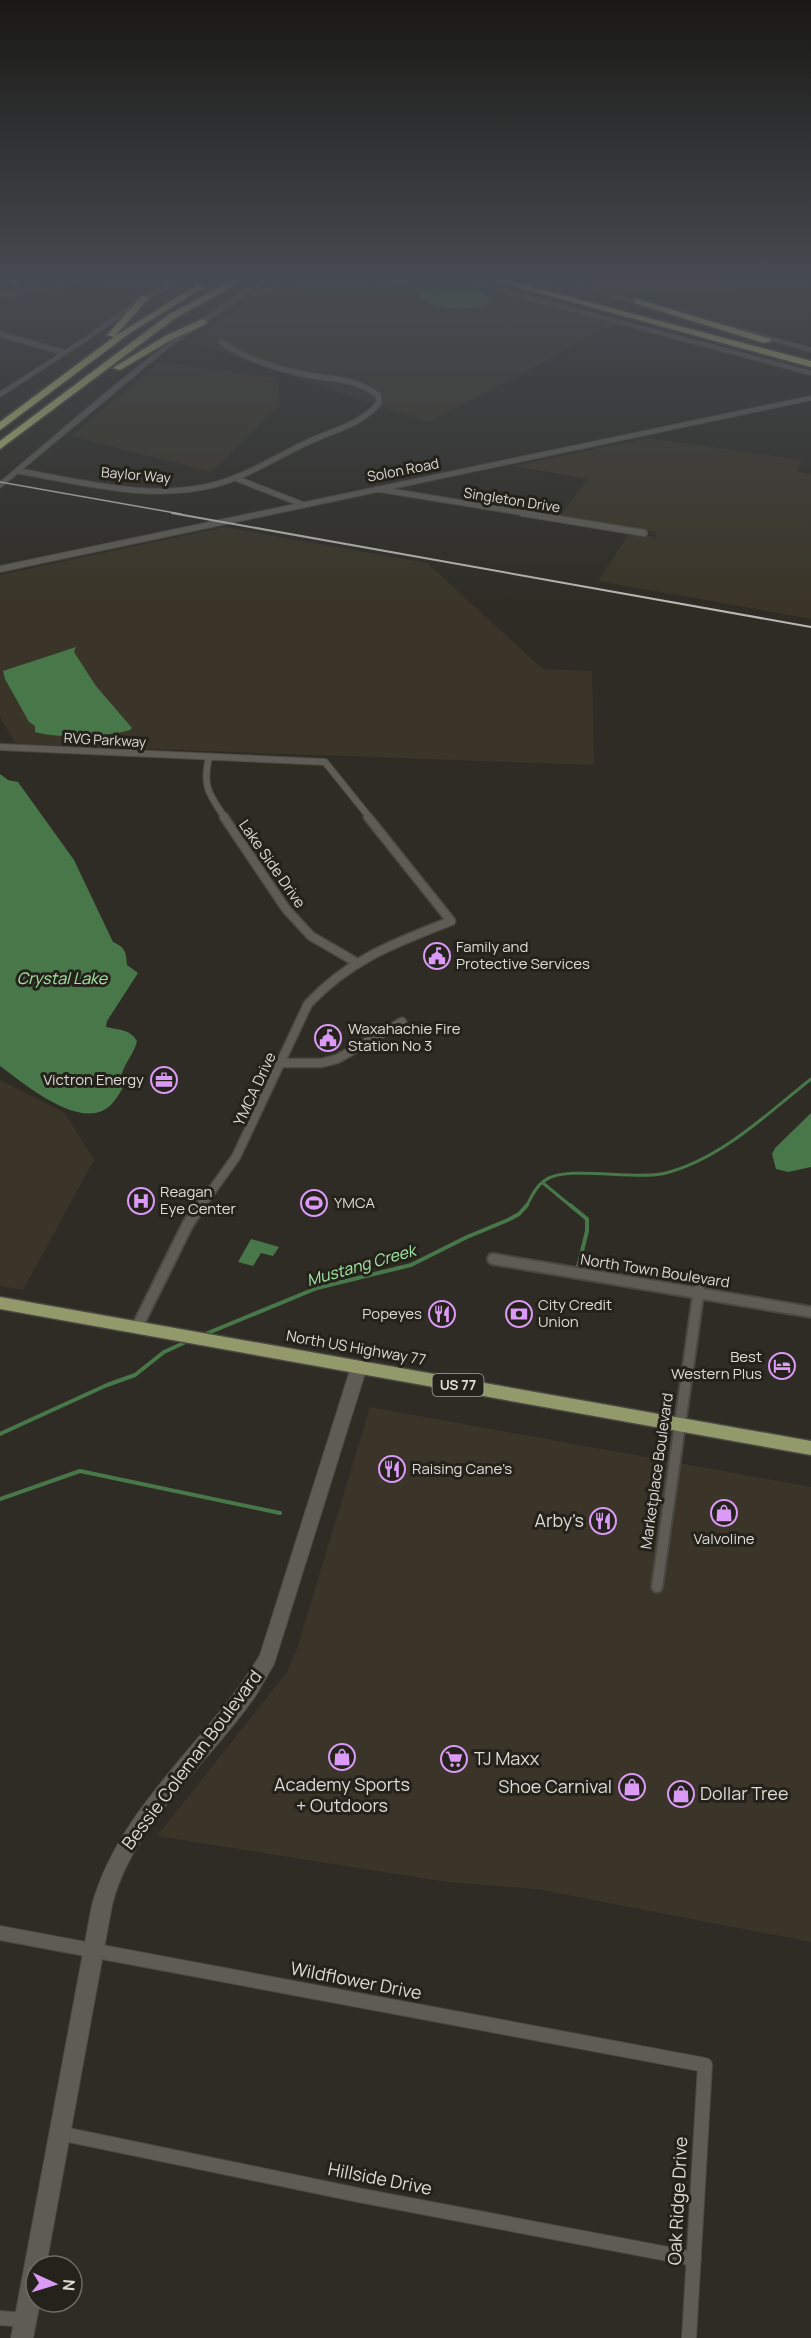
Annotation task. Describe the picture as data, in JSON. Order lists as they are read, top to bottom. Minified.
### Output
{"streets":{"main road":["North US Highway 77","US 77"],"street":["Solon Road","Baylor Way","Singleton Drive","RVG Parkway","Lake Side Drive","YMCA Drive","North Town Boulevard","Marketplace Boulevard","Bessie Coleman Boulevard","Wildflower Drive","Hillside Drive","Oak Ridge Drive"]},"crossings":[["Solon Road","Singleton Drive"],["RVG Parkway","Lake Side Drive"],["RVG Parkway","YMCA Drive"],["Lake Side Drive","YMCA Drive"],["YMCA Drive","North US Highway 77"],["North Town Boulevard","Marketplace Boulevard"],["North US Highway 77","Marketplace Boulevard"],["North US Highway 77","Bessie Coleman Boulevard"],["Bessie Coleman Boulevard","Wildflower Drive"],["Bessie Coleman Boulevard","Hillside Drive"],["Wildflower Drive","Oak Ridge Drive"],["Hillside Drive","Oak Ridge Drive"]],"water":["Crystal Lake","Mustang Creek"],"places":{"public building":["Family and Protective Services","Waxahachie Fire Station No 3"],"office":["Victron Energy"],"hospital":["Reagan Eye Center"],"sports":["YMCA"],"restaurant":["Popeyes","Raising Cane's","Arby's"],"bank":["City Credit Union"],"hotel":["Best Western Plus"],"shop":["Valvoline","Academy Sports + Outdoors","Shoe Carnival","Dollar Tree"],"supermarket":["TJ Maxx"]},"north":"right"}
